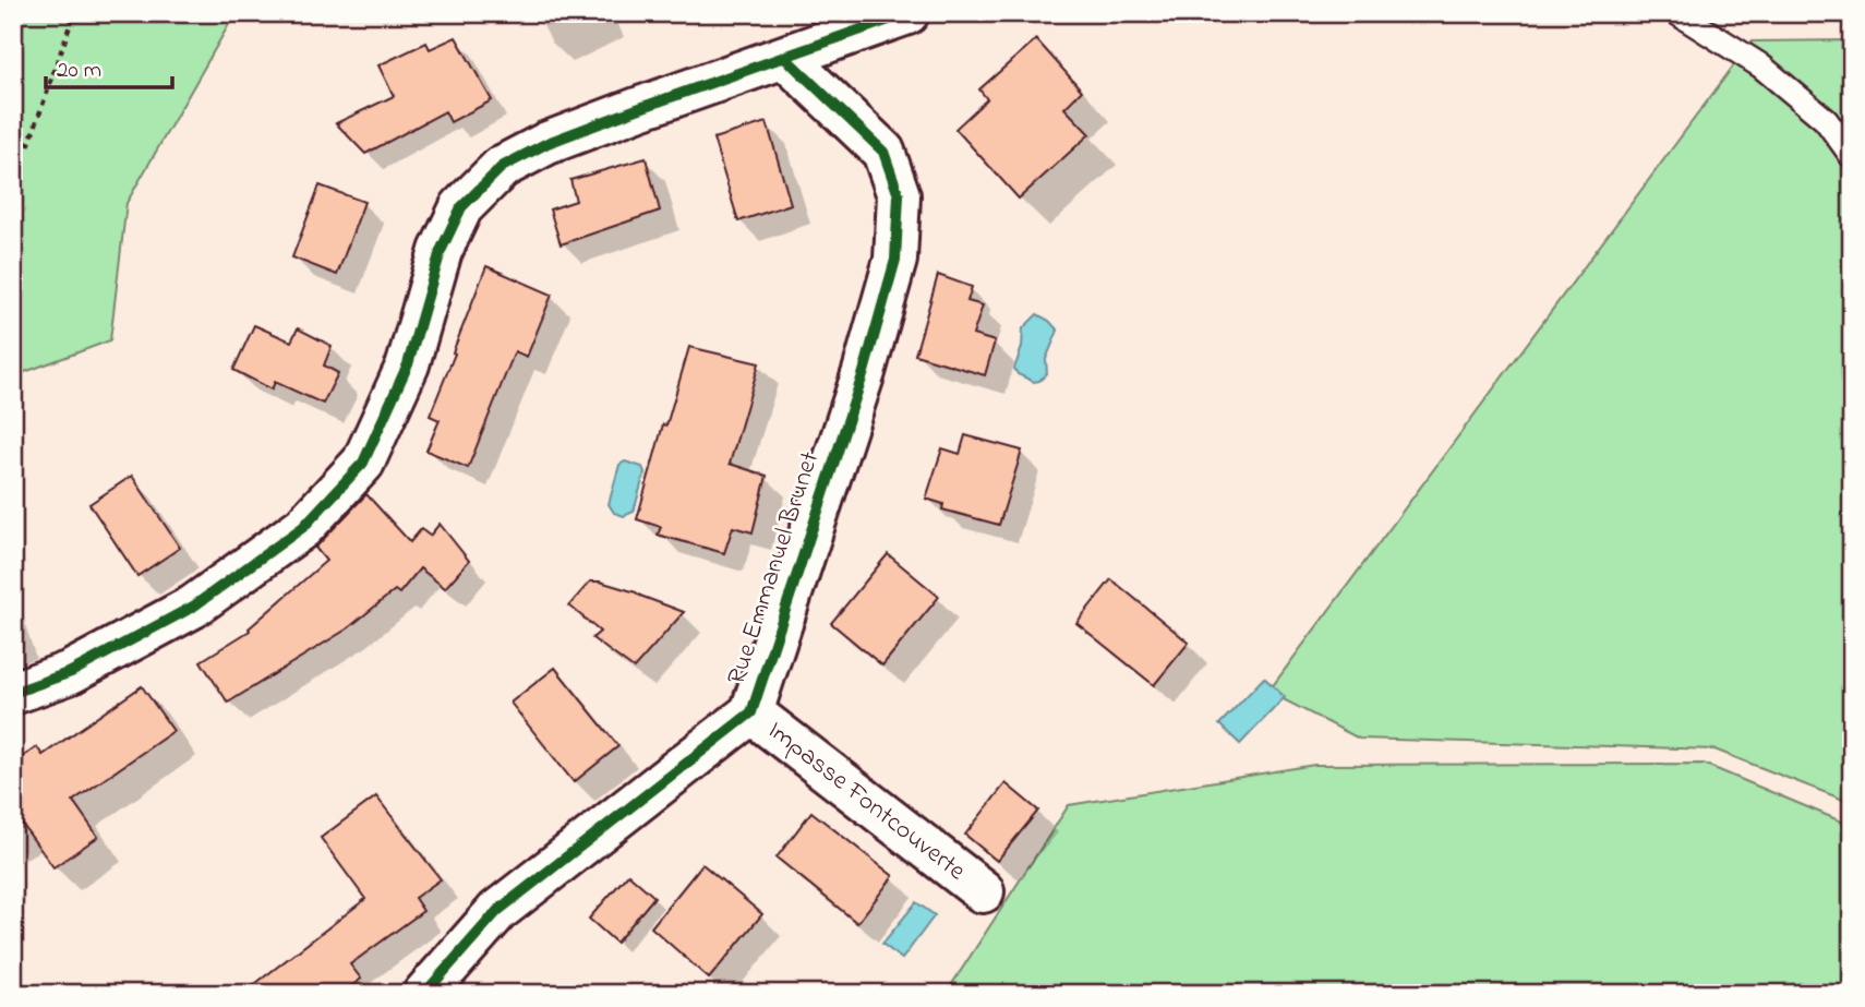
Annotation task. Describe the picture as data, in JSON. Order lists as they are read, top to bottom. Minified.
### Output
{"streets":{"street":["Rue Emmanuel Brunet","Impasse Fontcouverte"]},"crossings":[["Rue Emmanuel Brunet","Impasse Fontcouverte"]],"scale_bar":"20 m"}
